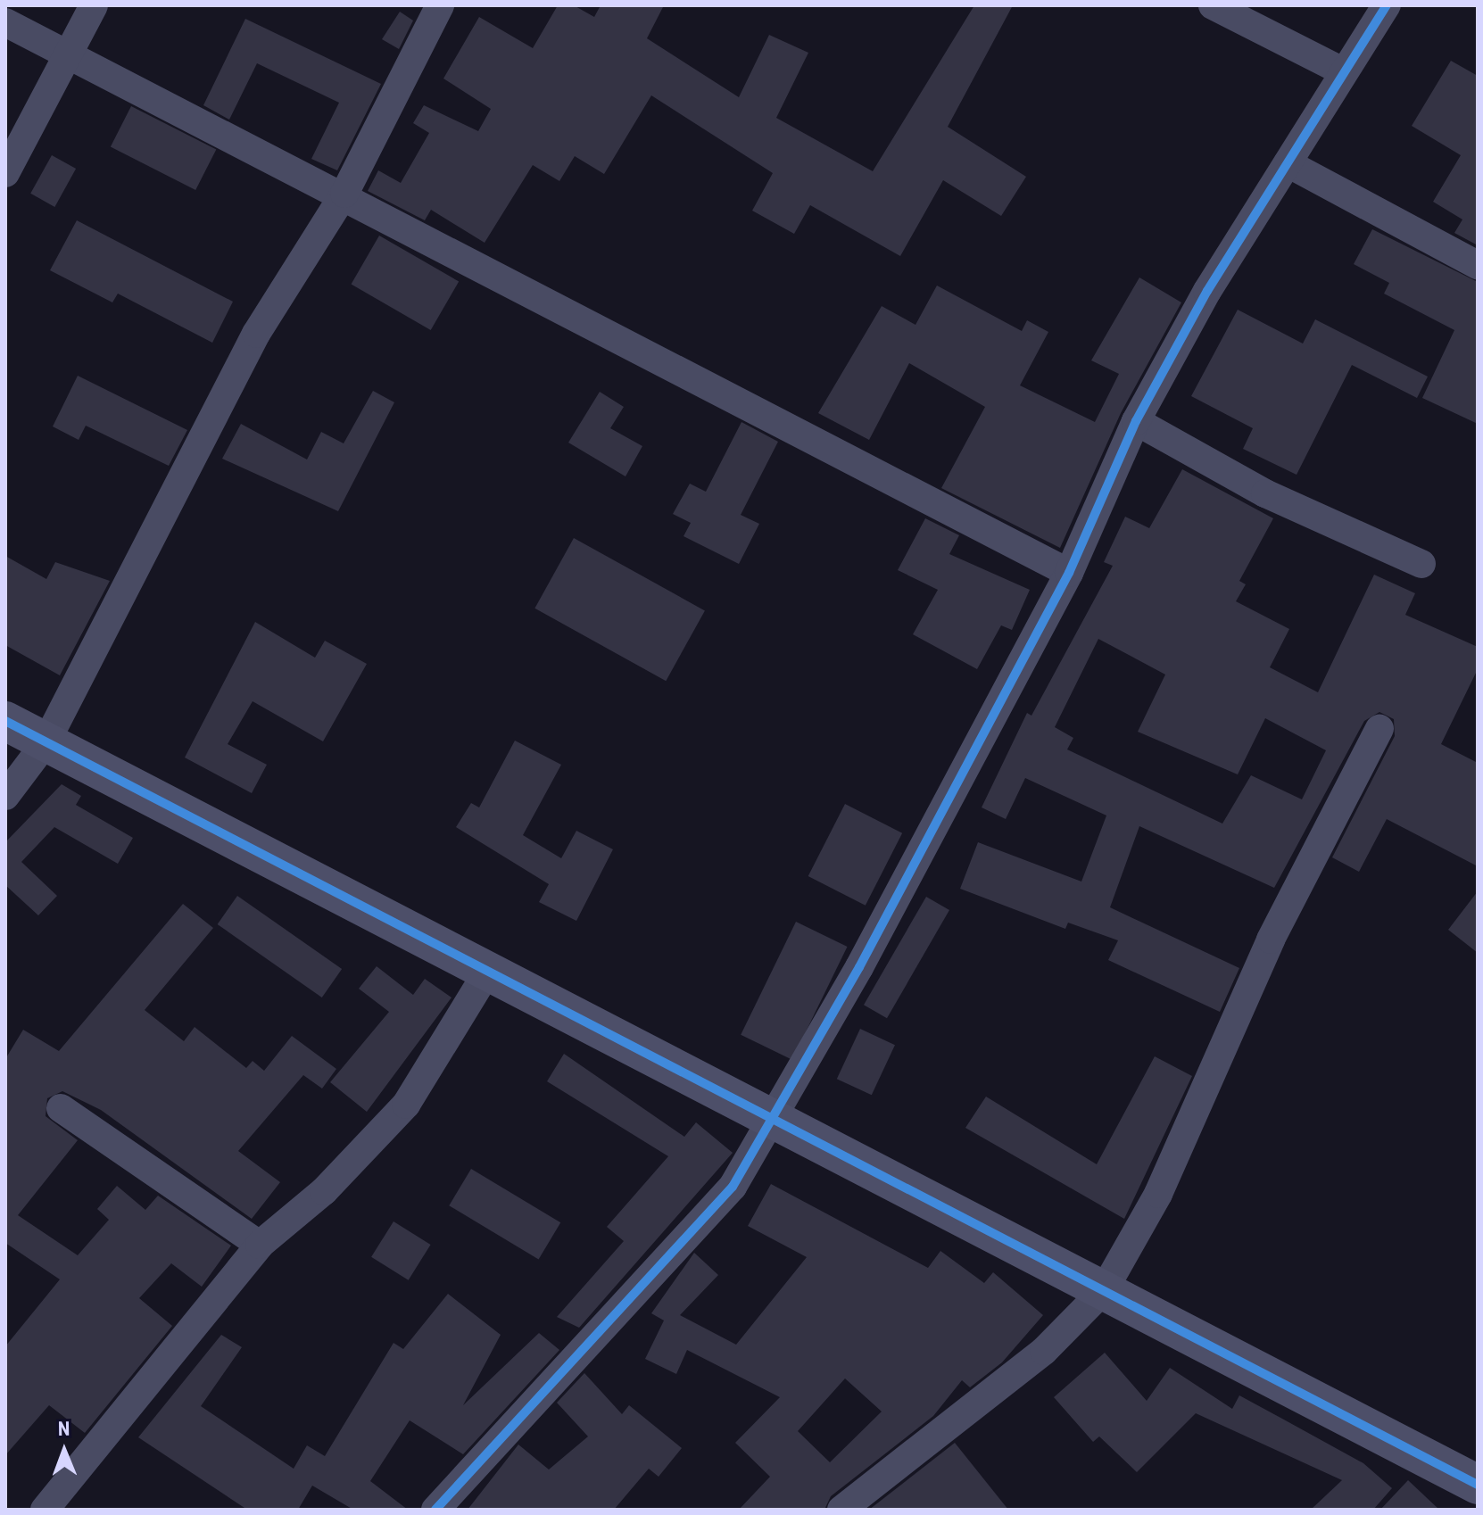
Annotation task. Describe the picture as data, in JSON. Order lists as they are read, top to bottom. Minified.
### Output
{"north":"top"}
